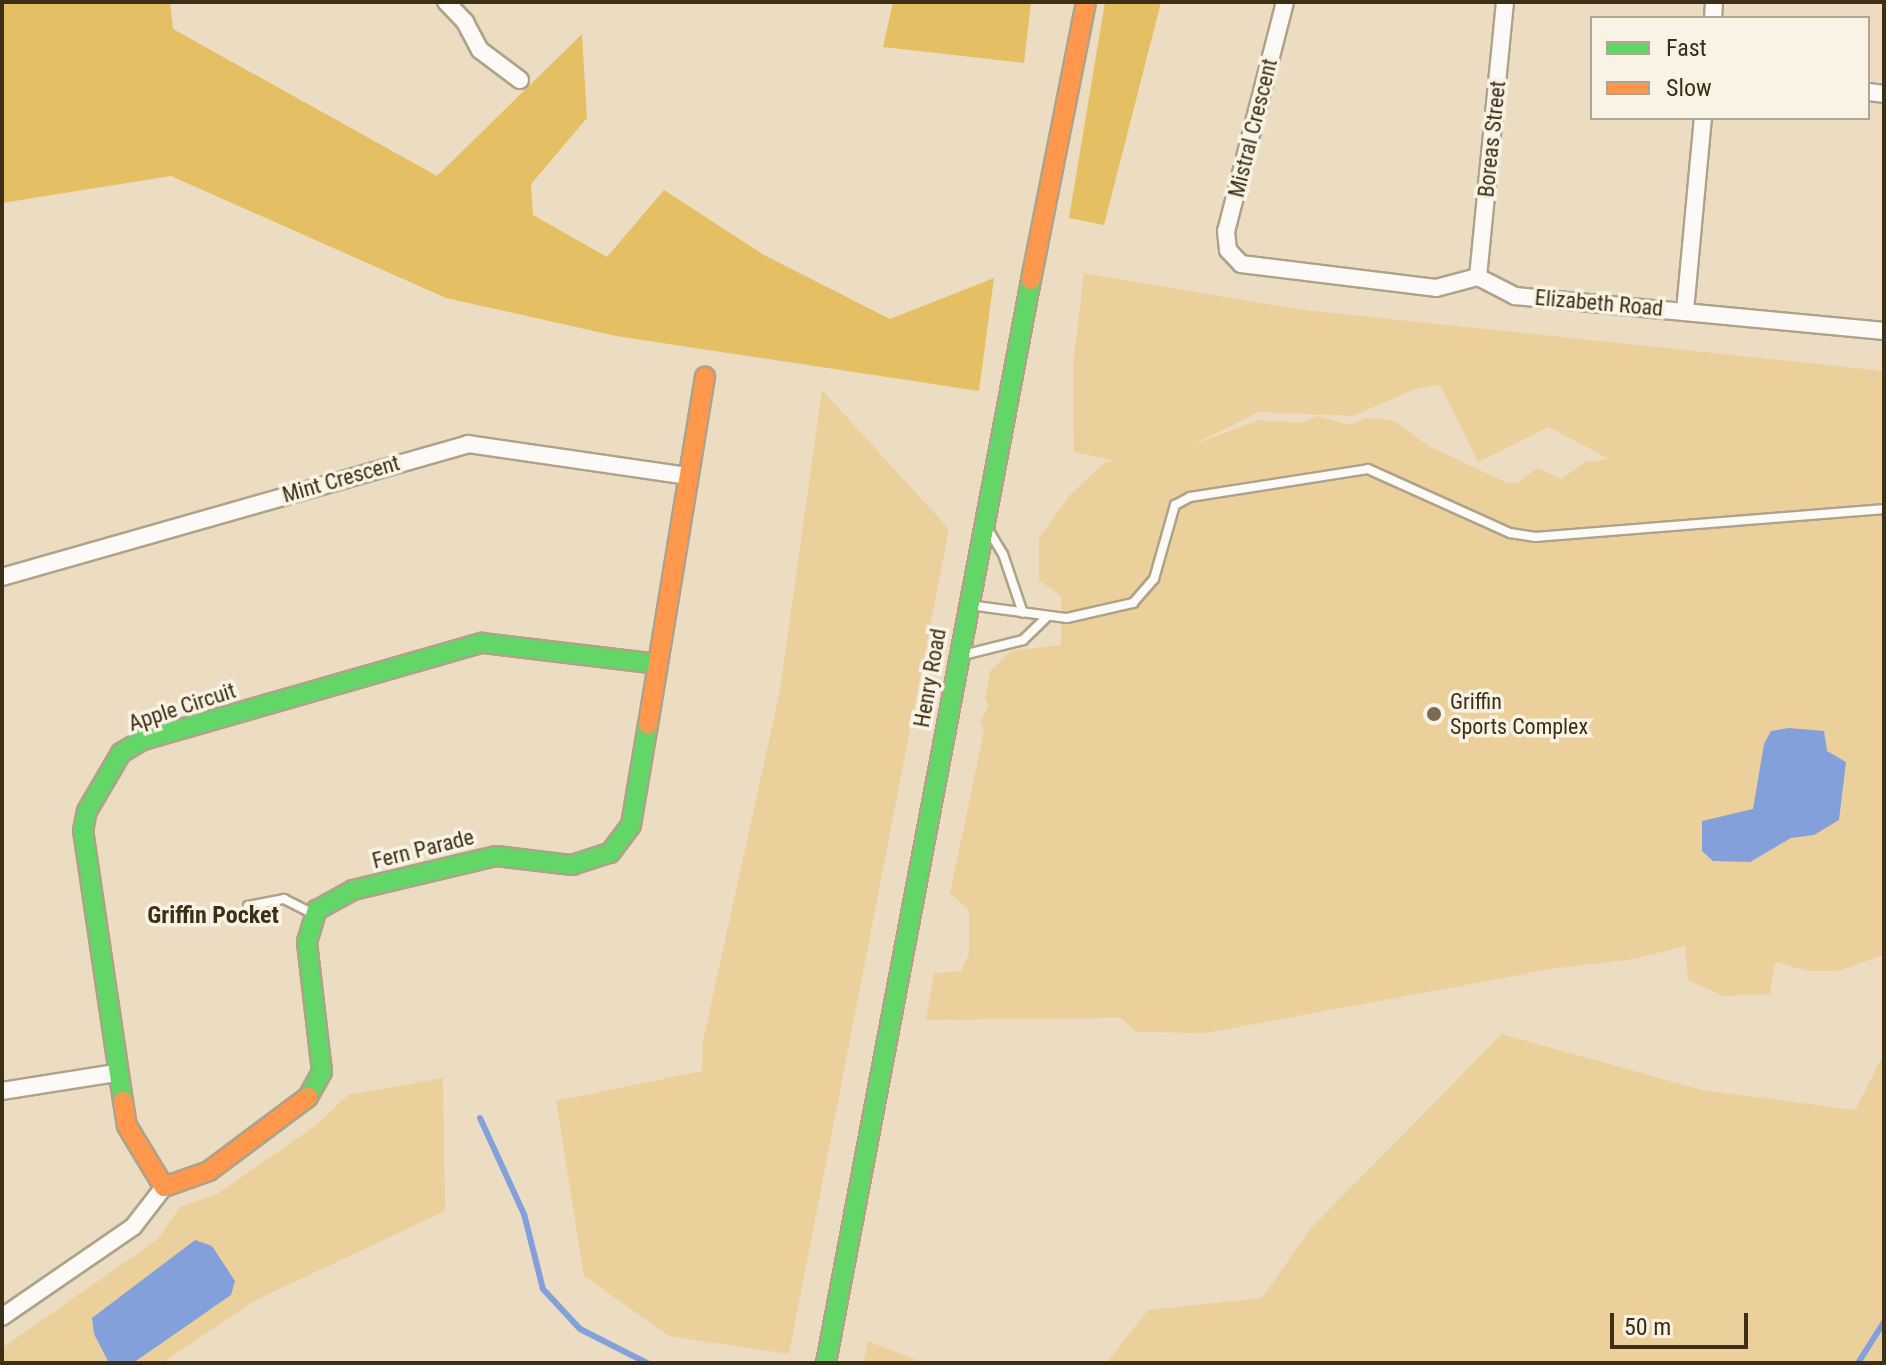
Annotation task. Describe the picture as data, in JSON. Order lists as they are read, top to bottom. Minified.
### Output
{"streets":{"street":["Mistral Crescent","Boreas Street","Elizabeth Road","Mint Crescent","Henry Road","Apple Circuit","Fern Parade"]},"crossings":[["Mistral Crescent","Boreas Street"],["Mistral Crescent","Elizabeth Road"],["Boreas Street","Elizabeth Road"],["Mint Crescent","Fern Parade"],["Apple Circuit","Fern Parade"]],"districts":["Griffin Pocket"],"places":["Griffin Sports Complex"],"legend":["Fast","Slow"],"scale_bar":"50 m"}
